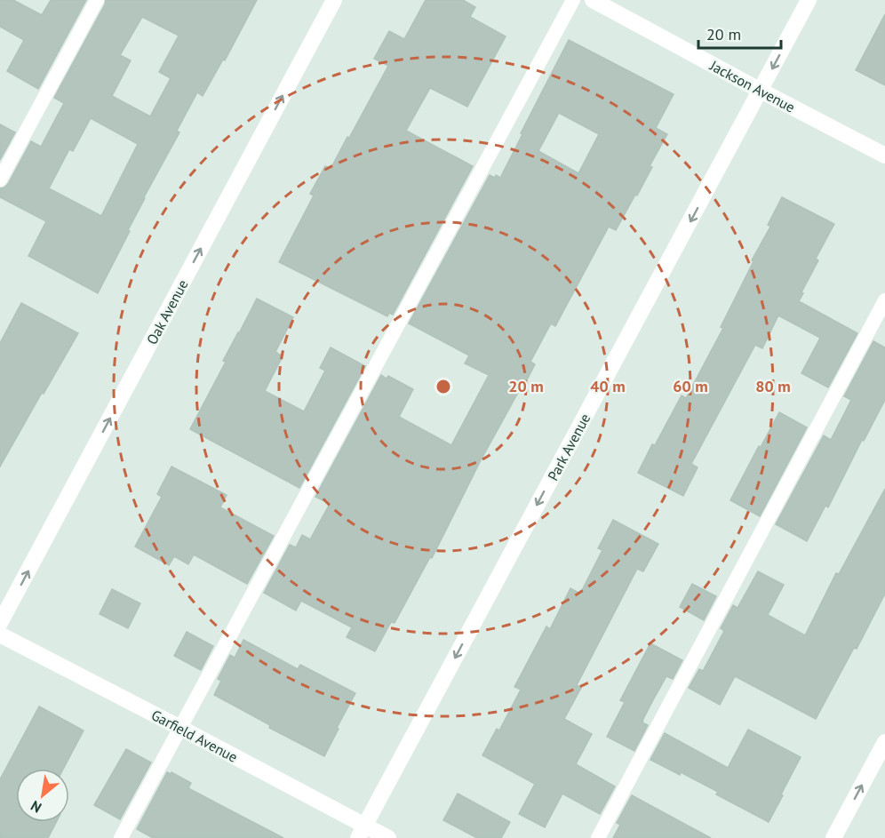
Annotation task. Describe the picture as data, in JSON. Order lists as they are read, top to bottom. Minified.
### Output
{"streets":{"street":["Jackson Avenue","Oak Avenue","Park Avenue","Garfield Avenue"]},"crossings":[["Jackson Avenue","Park Avenue"],["Park Avenue","Garfield Avenue"]],"one_way":["Oak Avenue","Park Avenue"],"scale_bar":"20 m","north":"bottom left","rings":["20 m","40 m","60 m","80 m"]}
